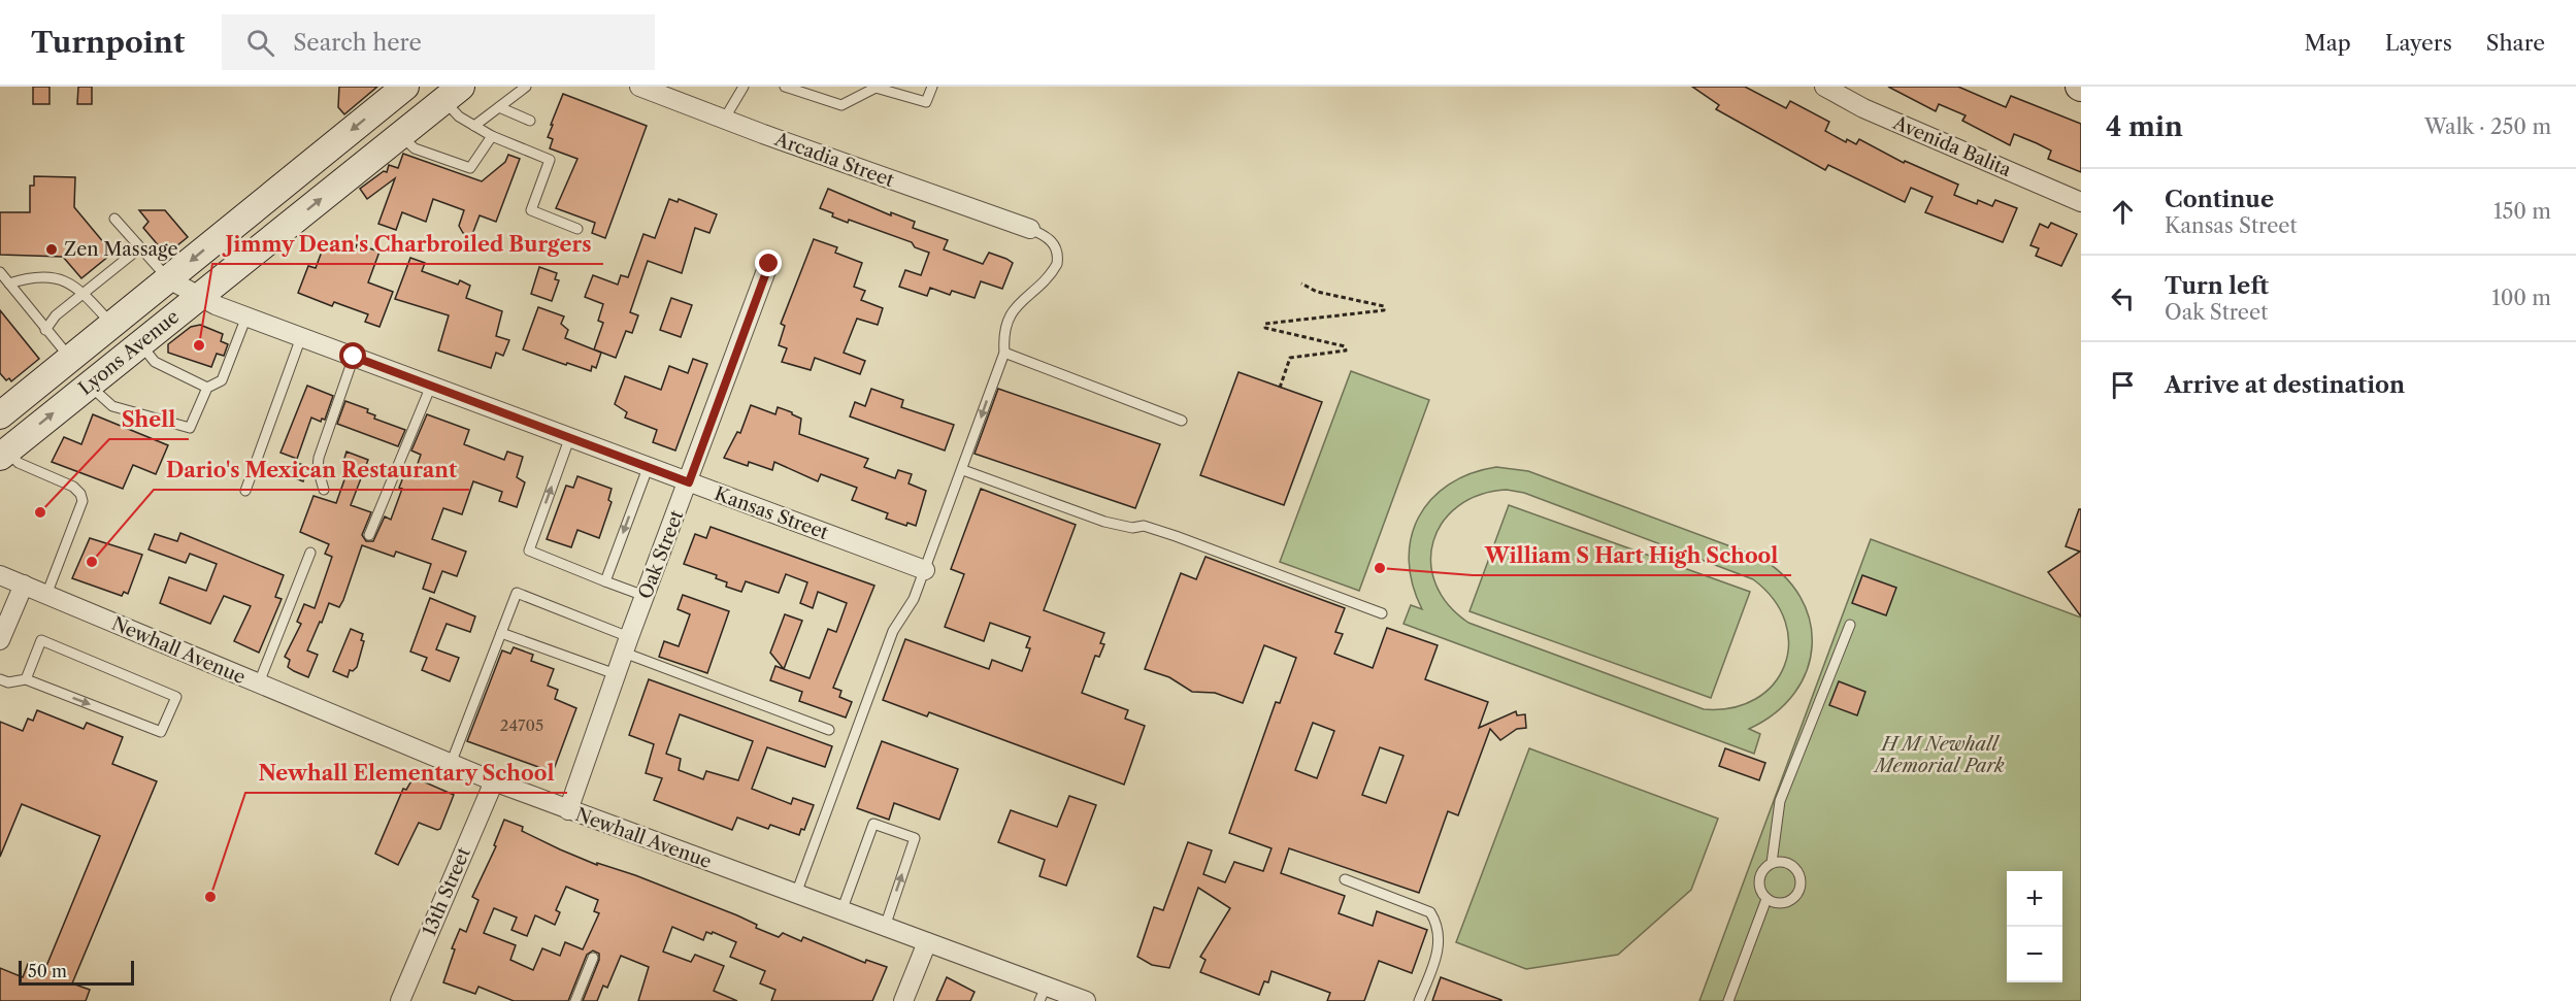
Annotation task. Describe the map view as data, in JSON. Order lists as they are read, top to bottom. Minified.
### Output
{"streets":{"main road":["Lyons Avenue"],"street":["Avenida Balita","Arcadia Street","Kansas Street","Oak Street","Newhall Avenue","13th Street"]},"crossings":[["Lyons Avenue","Kansas Street"],["Kansas Street","Oak Street"],["Oak Street","Newhall Avenue"],["Newhall Avenue","13th Street"]],"parks":["H M Newhall Memorial Park"],"places":["Zen Massage","Jimmy Dean's Charbroiled Burgers","Shell","Dario's Mexican Restaurant","William S Hart High School","Newhall Elementary School"],"house_numbers":["24705"],"scale_bar":"50 m","page":{"header":"Turnpoint","search":"Search here","nav":["Map","Layers","Share"],"heading":["4 min","Walk · 250 m"],"list":[["Continue","Kansas Street","150 m"],["Turn left","Oak Street","100 m"],"Arrive at destination"],"map_buttons":["+","−"],"scale":"50 m"}}
